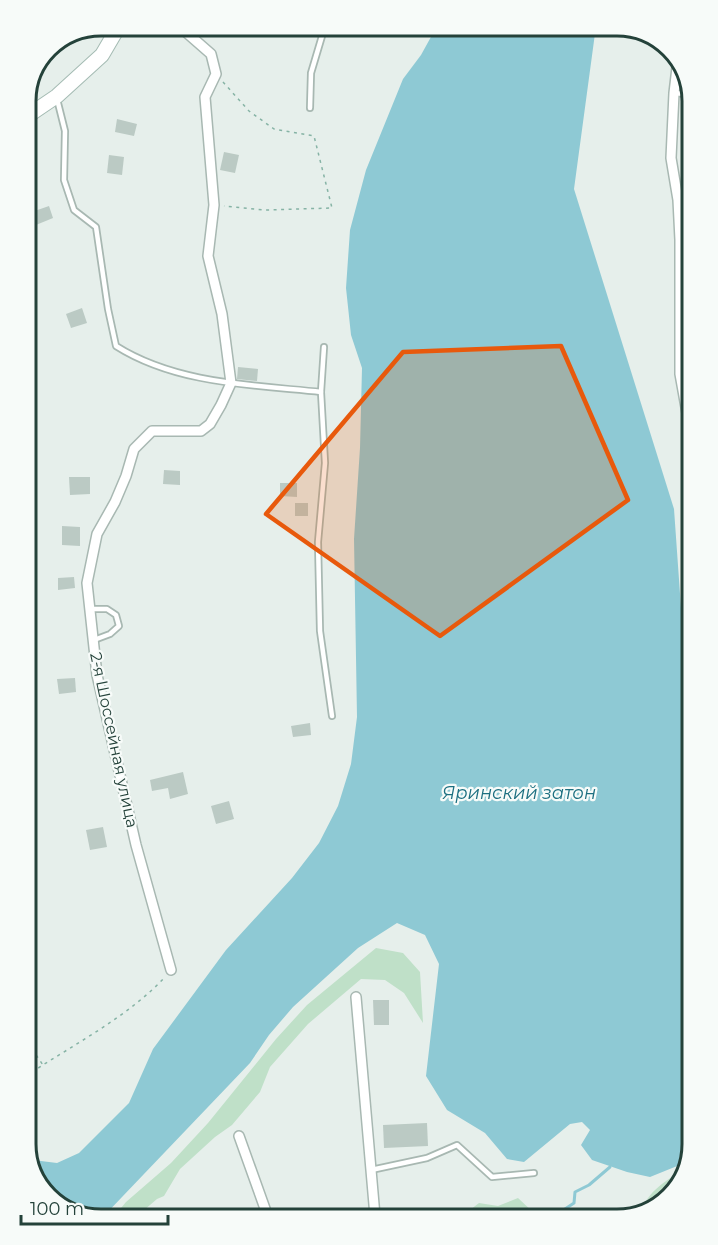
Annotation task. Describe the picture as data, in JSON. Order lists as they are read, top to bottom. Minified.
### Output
{"streets":{"street":["2-я Шоссейная улица"]},"water":["Яринский затон"],"scale_bar":"100 m"}
